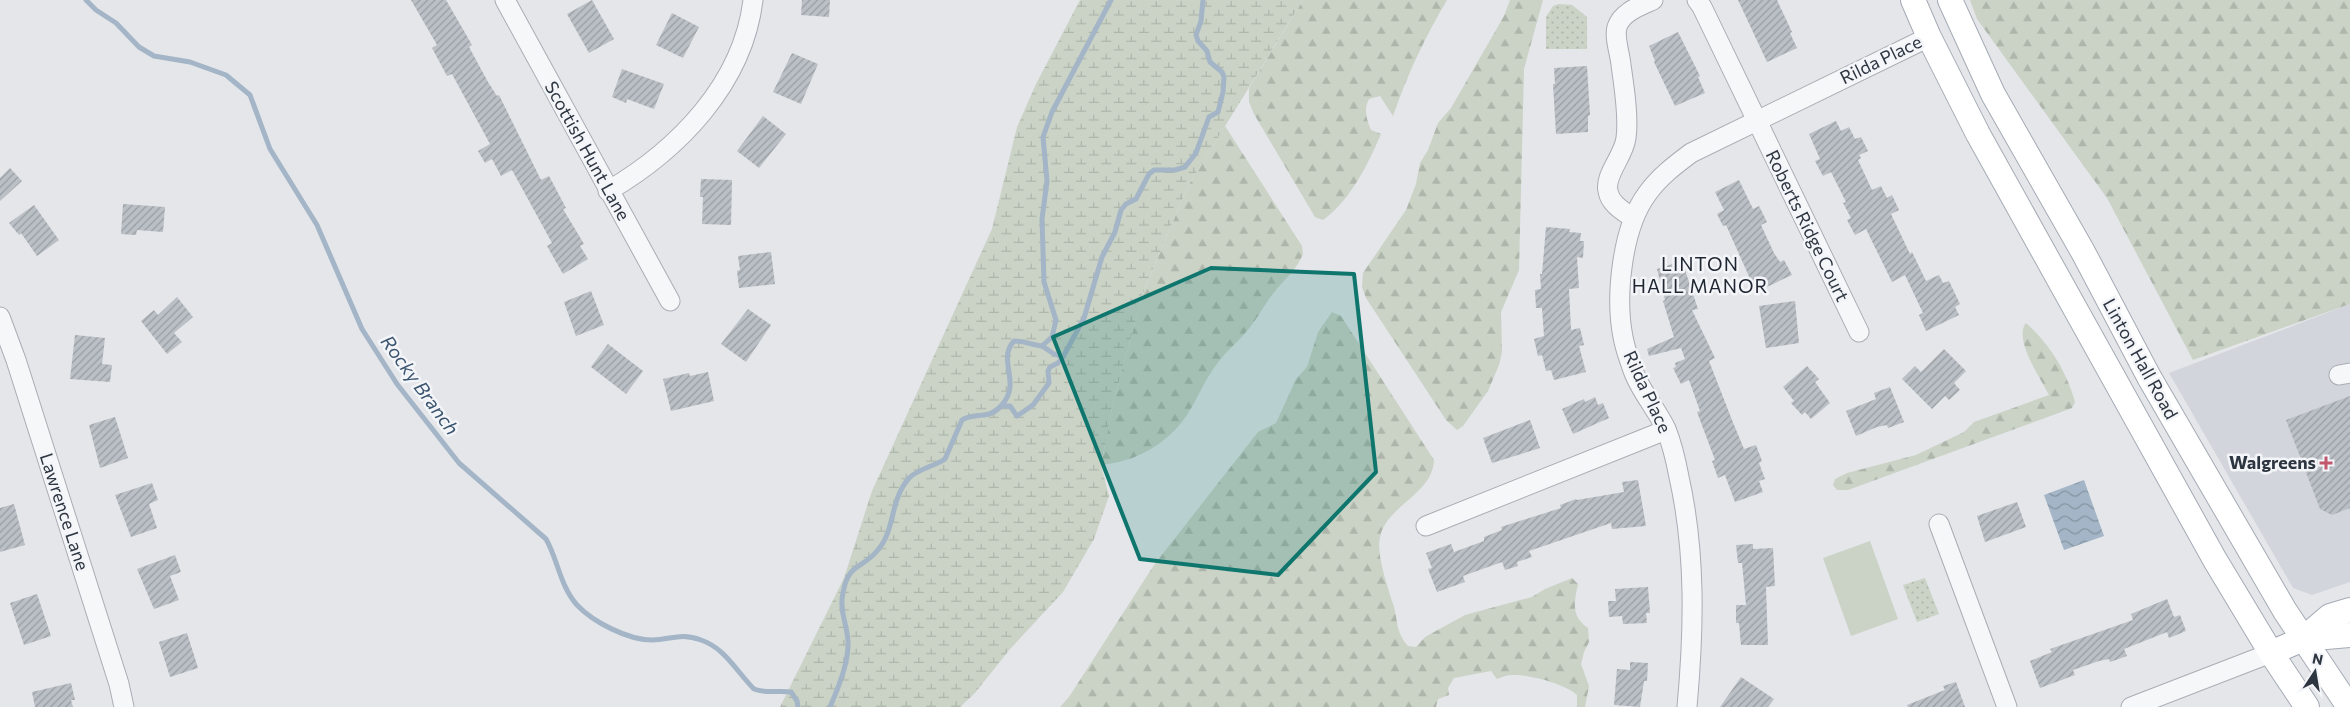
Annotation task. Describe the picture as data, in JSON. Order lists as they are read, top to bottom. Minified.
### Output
{"streets":{"main road":["Linton Hall Road"],"street":["Rilda Place","Scottish Hunt Lane","Roberts Ridge Court","Lawrence Lane"]},"crossings":[["Rilda Place","Roberts Ridge Court"],["Rilda Place","Linton Hall Road"]],"districts":["LINTON HALL MANOR"],"water":["Rocky Branch"],"places":{"health":["Walgreens"]},"north":"top"}
